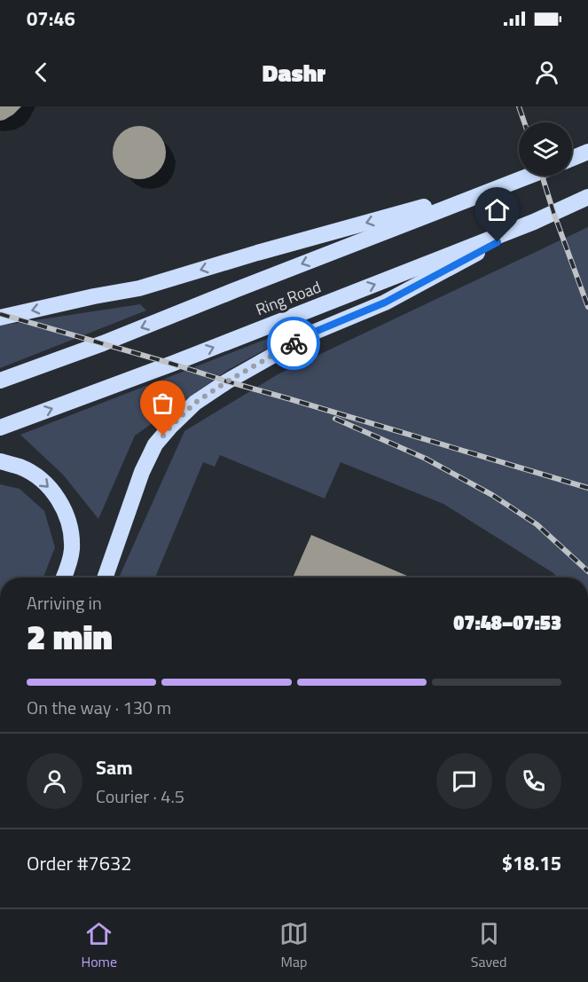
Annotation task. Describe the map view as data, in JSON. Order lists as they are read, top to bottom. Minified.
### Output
{"streets":{"highway":["Ring Road"]},"page":{"status":"07:46","header":"Dashr","heading":["2 min","Arriving in","07:48–07:53"],"panel":["Sam","Courier · 4.5","Order #7632","$18.15"],"bar":"On the way · 130 m","tabs":["Home","Map","Saved"]}}
